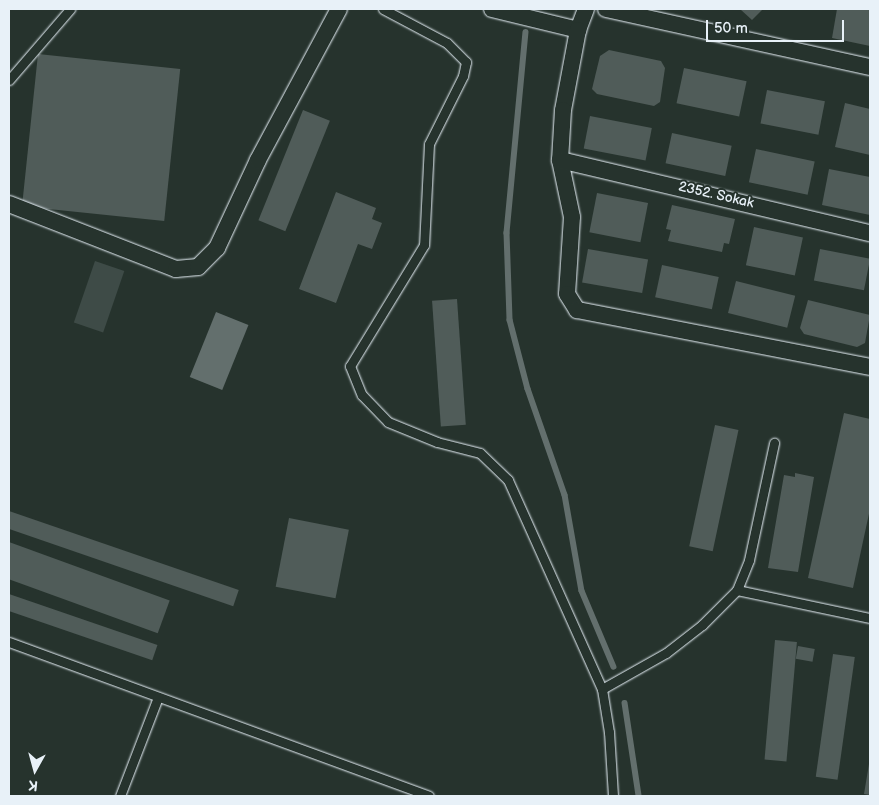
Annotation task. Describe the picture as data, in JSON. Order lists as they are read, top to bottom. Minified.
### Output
{"streets":{"street":["2352. Sokak"]},"scale_bar":"50 m","north":"bottom"}
